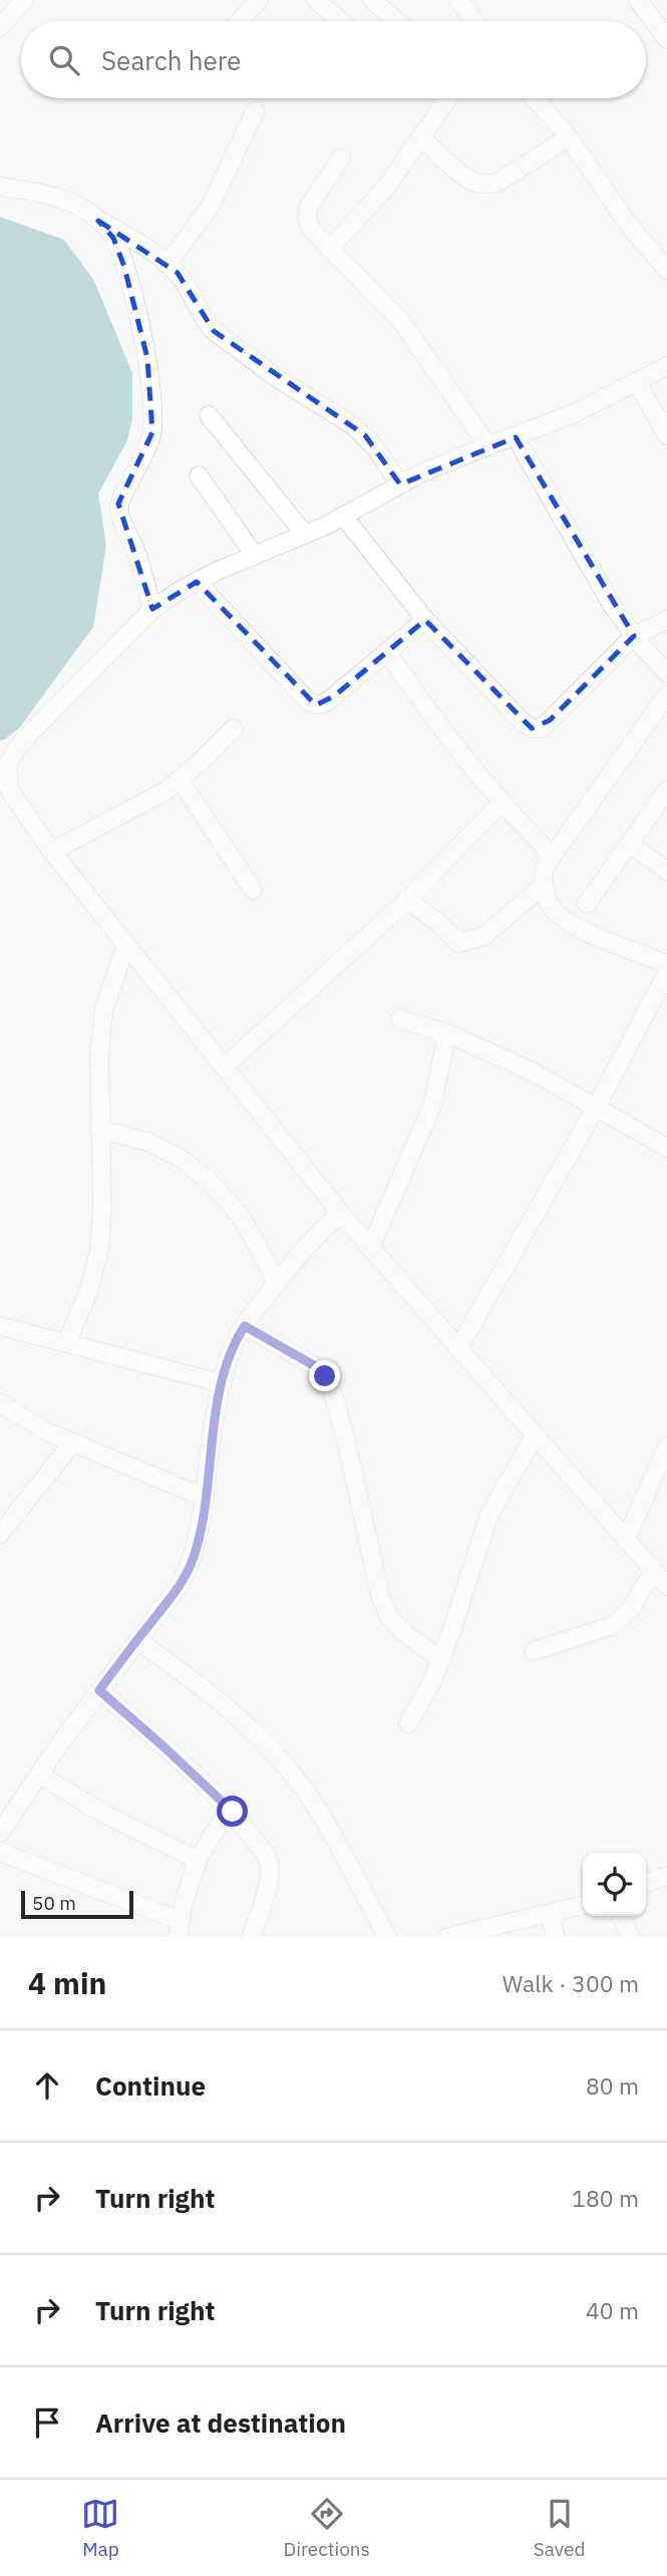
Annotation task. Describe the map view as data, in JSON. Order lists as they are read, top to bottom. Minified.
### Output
{"scale_bar":"50 m","page":{"search":"Search here","scale":"50 m","heading":["4 min","Walk · 300 m"],"list":[["Continue","80 m"],["Turn right","180 m"],["Turn right","40 m"],"Arrive at destination"],"nav":["Map","Directions","Saved"]}}
